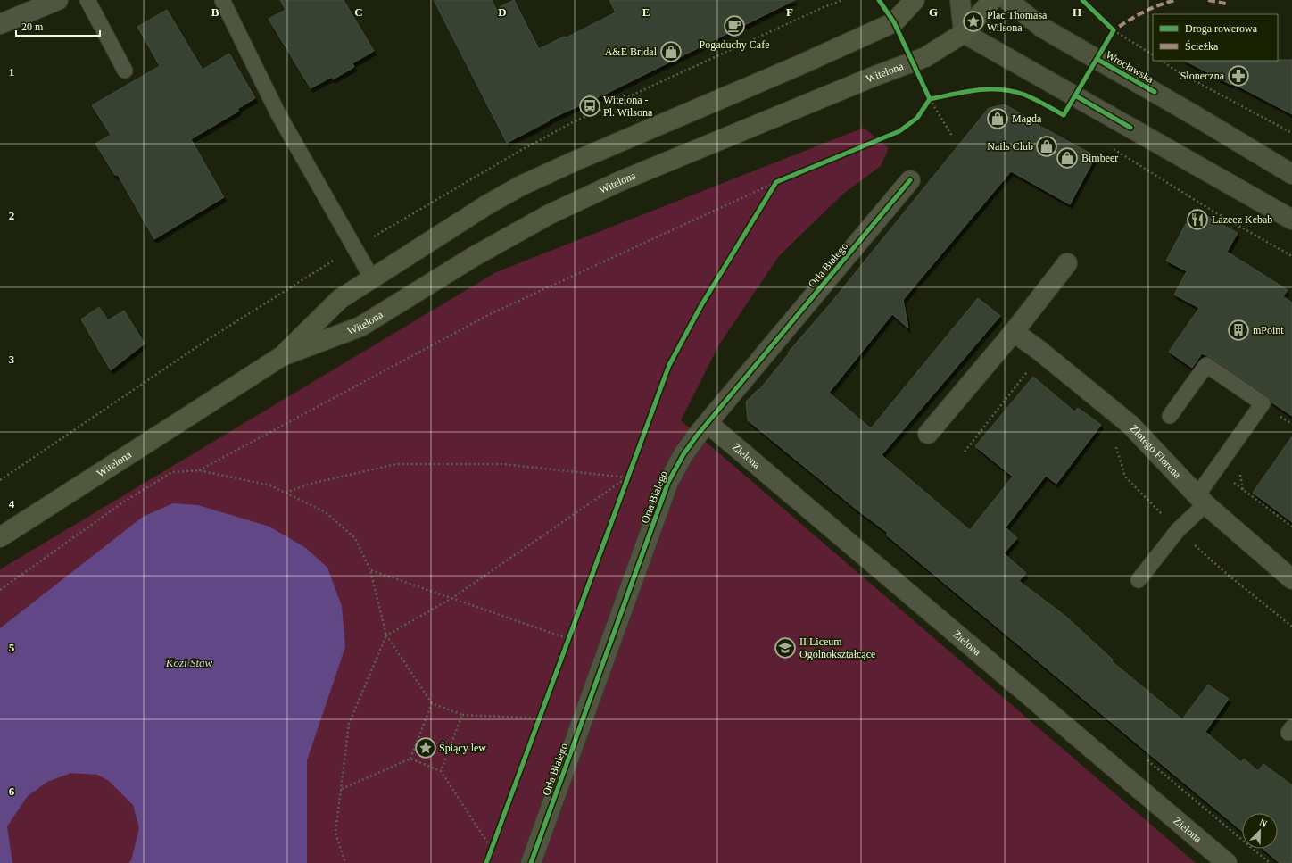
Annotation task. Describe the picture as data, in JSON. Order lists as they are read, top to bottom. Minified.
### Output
{"streets":{"main road":["Witelona"],"street":["Wrocławska","Orła Białego","Złotego Florena","Zielona"]},"crossings":[["Orła Białego","Zielona"]],"water":["Kozi Staw"],"places":{"place":["Plac Thomasa Wilsona","Śpiący lew"],"cafe":["Pogaduchy Cafe"],"shop":["A&E Bridal","Magda","Nails Club","Bimbeer"],"pharmacy":["Słoneczna"],"bus stop":["Witelona - Pl. Wilsona"],"restaurant":["Lazeez Kebab"],"building":["mPoint"],"school or university":["II Liceum Ogólnokształcące"]},"legend":["Droga rowerowa","Ścieżka"],"scale_bar":"20 m","north":"top right","grid":{"columns":["B","C","D","E","F","G","H"],"rows":["1","2","3","4","5","6"]}}
